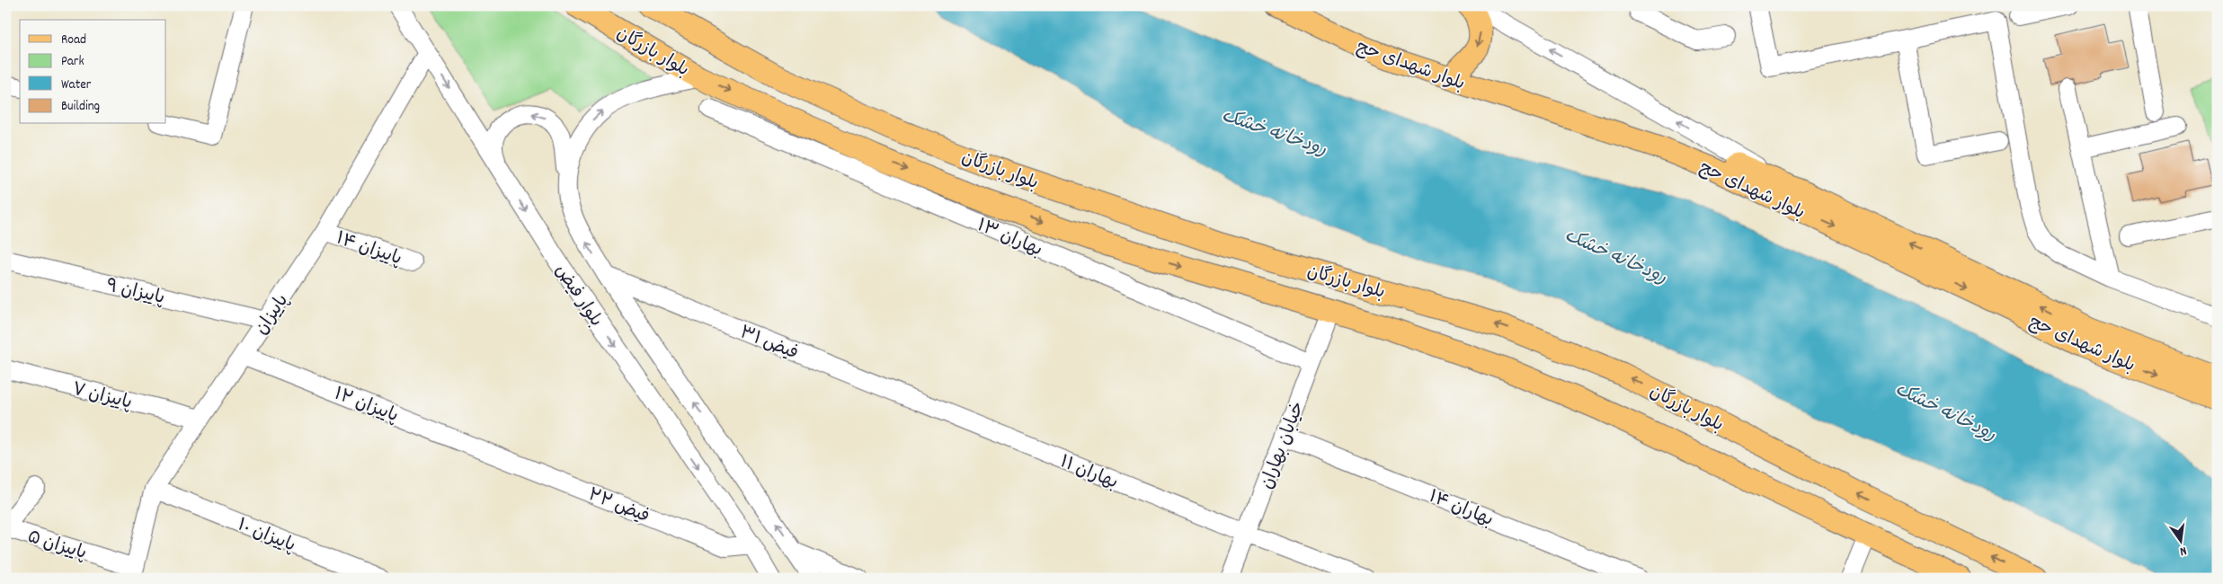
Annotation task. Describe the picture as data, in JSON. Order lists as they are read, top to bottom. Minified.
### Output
{"streets":{"main road":["بلوار بازرگان","بلوار شهدای حج"],"street":["بهاران ۱۳","پاییزان ۱۴","پاییزان ۹","بلوار فیض","پاییزان","فیض ۳۱","پاییزان ۷","پاییزان ۱۲","خیابان بهاران","بهاران ۱۱","فیض ۲۲","بهاران ۱۴","پاییزان ۱۰","پاییزان ۵"]},"crossings":[["بلوار بازرگان","بلوار فیض"],["بلوار بازرگان","خیابان بهاران"],["بهاران ۱۳","خیابان بهاران"],["پاییزان ۱۴","پاییزان"],["پاییزان ۹","پاییزان"],["بلوار فیض","پاییزان"],["بلوار فیض","فیض ۳۱"],["بلوار فیض","فیض ۲۲"],["پاییزان","پاییزان ۷"],["پاییزان","پاییزان ۱۲"],["پاییزان","پاییزان ۱۰"],["پاییزان","پاییزان ۵"],["فیض ۳۱","بهاران ۱۱"],["پاییزان ۱۲","فیض ۲۲"],["خیابان بهاران","بهاران ۱۱"],["خیابان بهاران","بهاران ۱۴"]],"water":["رودخانه خشک"],"legend":["Road","Park","Water","Building"],"north":"bottom"}
